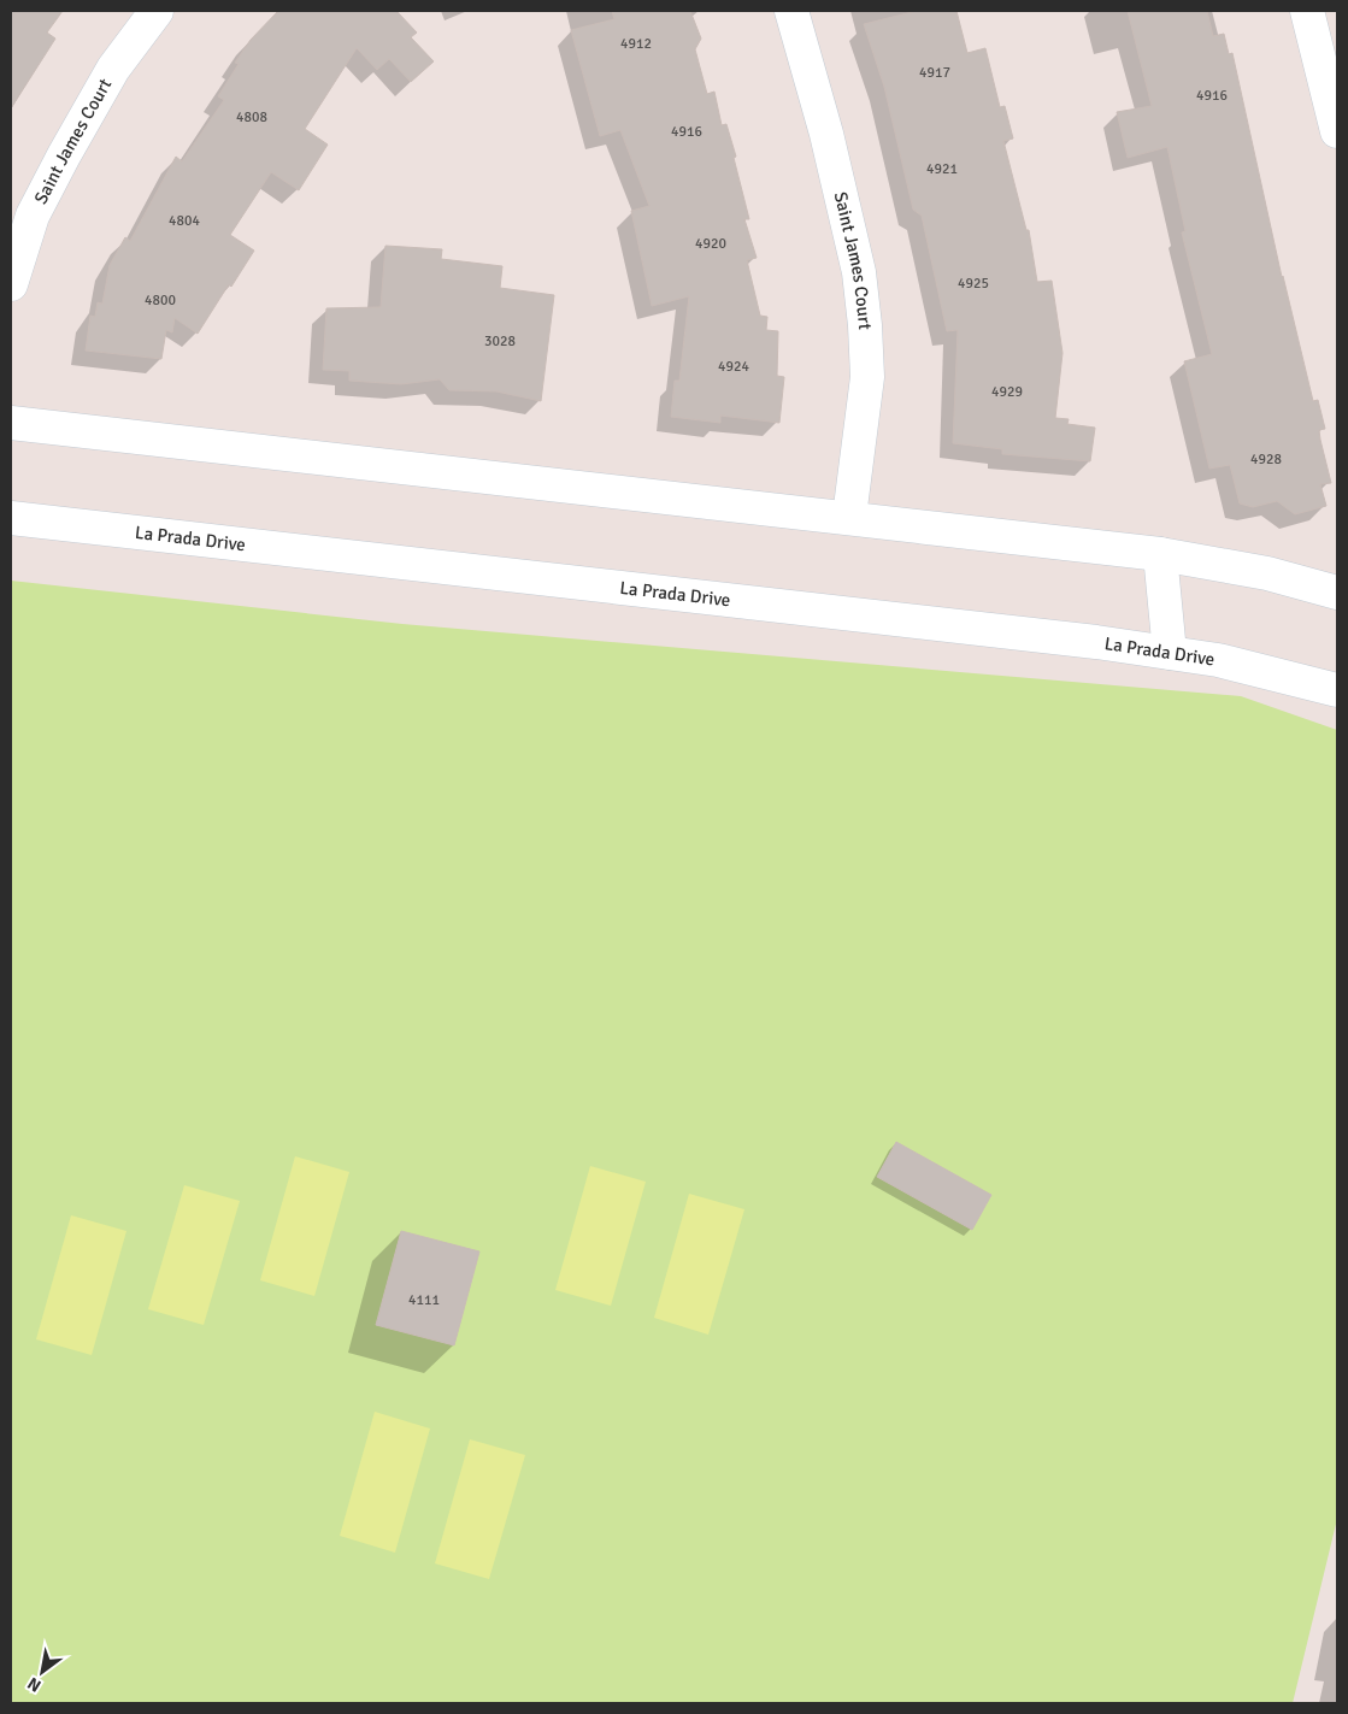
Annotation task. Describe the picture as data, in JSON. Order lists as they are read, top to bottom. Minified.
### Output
{"streets":{"main road":["Saint James Court","La Prada Drive"]},"house_numbers":["4912","4917","4916","4808","4916","4921","4804","4920","4925","4800","3028","4924","4929","4928","4111"],"north":"bottom left"}
